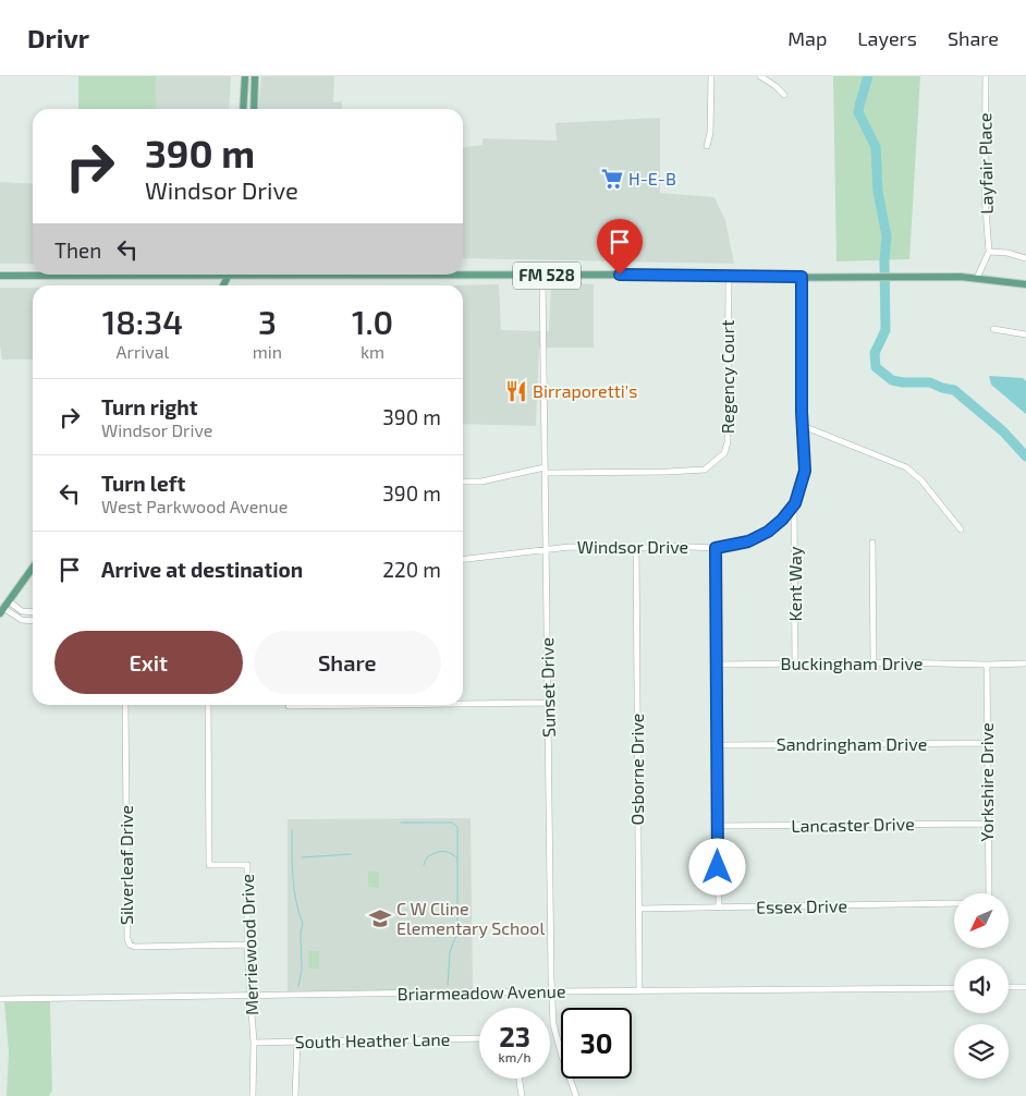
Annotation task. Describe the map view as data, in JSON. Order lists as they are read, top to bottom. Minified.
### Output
{"streets":{"main road":["FM 528"],"street":["Layfair Place","Regency Court","Windsor Drive","Kent Way","Buckingham Drive","Sunset Drive","Sandringham Drive","Osborne Drive","Yorkshire Drive","Lancaster Drive","Silverleaf Drive","Essex Drive","Merriewood Drive","Briarmeadow Avenue","South Heather Lane"]},"crossings":[["Layfair Place","FM 528"],["FM 528","Regency Court"],["FM 528","Windsor Drive"],["FM 528","Sunset Drive"],["Regency Court","Sunset Drive"],["Windsor Drive","Kent Way"],["Windsor Drive","Sunset Drive"],["Windsor Drive","Osborne Drive"],["Kent Way","Buckingham Drive"],["Buckingham Drive","Yorkshire Drive"],["Sunset Drive","Briarmeadow Avenue"],["Sandringham Drive","Yorkshire Drive"],["Osborne Drive","Essex Drive"],["Osborne Drive","Briarmeadow Avenue"],["Yorkshire Drive","Lancaster Drive"],["Silverleaf Drive","Merriewood Drive"],["Merriewood Drive","Briarmeadow Avenue"],["Merriewood Drive","South Heather Lane"]],"places":{"supermarket":["H-E-B"],"restaurant":["Birraporetti's"],"school or university":["C W Cline Elementary School"]},"north":"bottom left","page":{"header":"Drivr","nav":["Map","Layers","Share"],"turn":["390 m","Windsor Drive"],"then":"Then","eta":["18:34","Arrival","3","min","1.0","km"],"list":[{"name":"Turn right","note":"Windsor Drive","value":"390 m"},{"name":"Turn left","note":"West Parkwood Avenue","value":"390 m"},{"name":"Arrive at destination","value":"220 m"}],"buttons":["Exit","Share"],"speed":"23 km/h","limit":"30"}}
